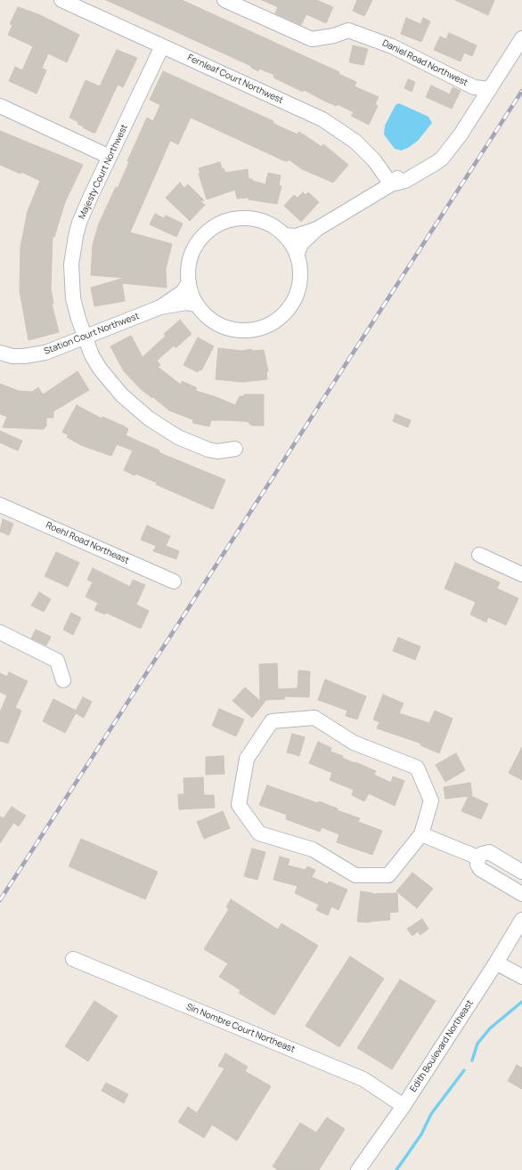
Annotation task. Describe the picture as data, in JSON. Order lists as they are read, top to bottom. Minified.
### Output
{"streets":{"street":["Daniel Road Northwest","Fernleaf Court Northwest","Majesty Court Northwest","Station Court Northwest","Roehl Road Northeast","Sin Nombre Court Northeast","Edith Boulevard Northeast"]},"crossings":[["Fernleaf Court Northwest","Majesty Court Northwest"],["Majesty Court Northwest","Station Court Northwest"],["Sin Nombre Court Northeast","Edith Boulevard Northeast"]]}
